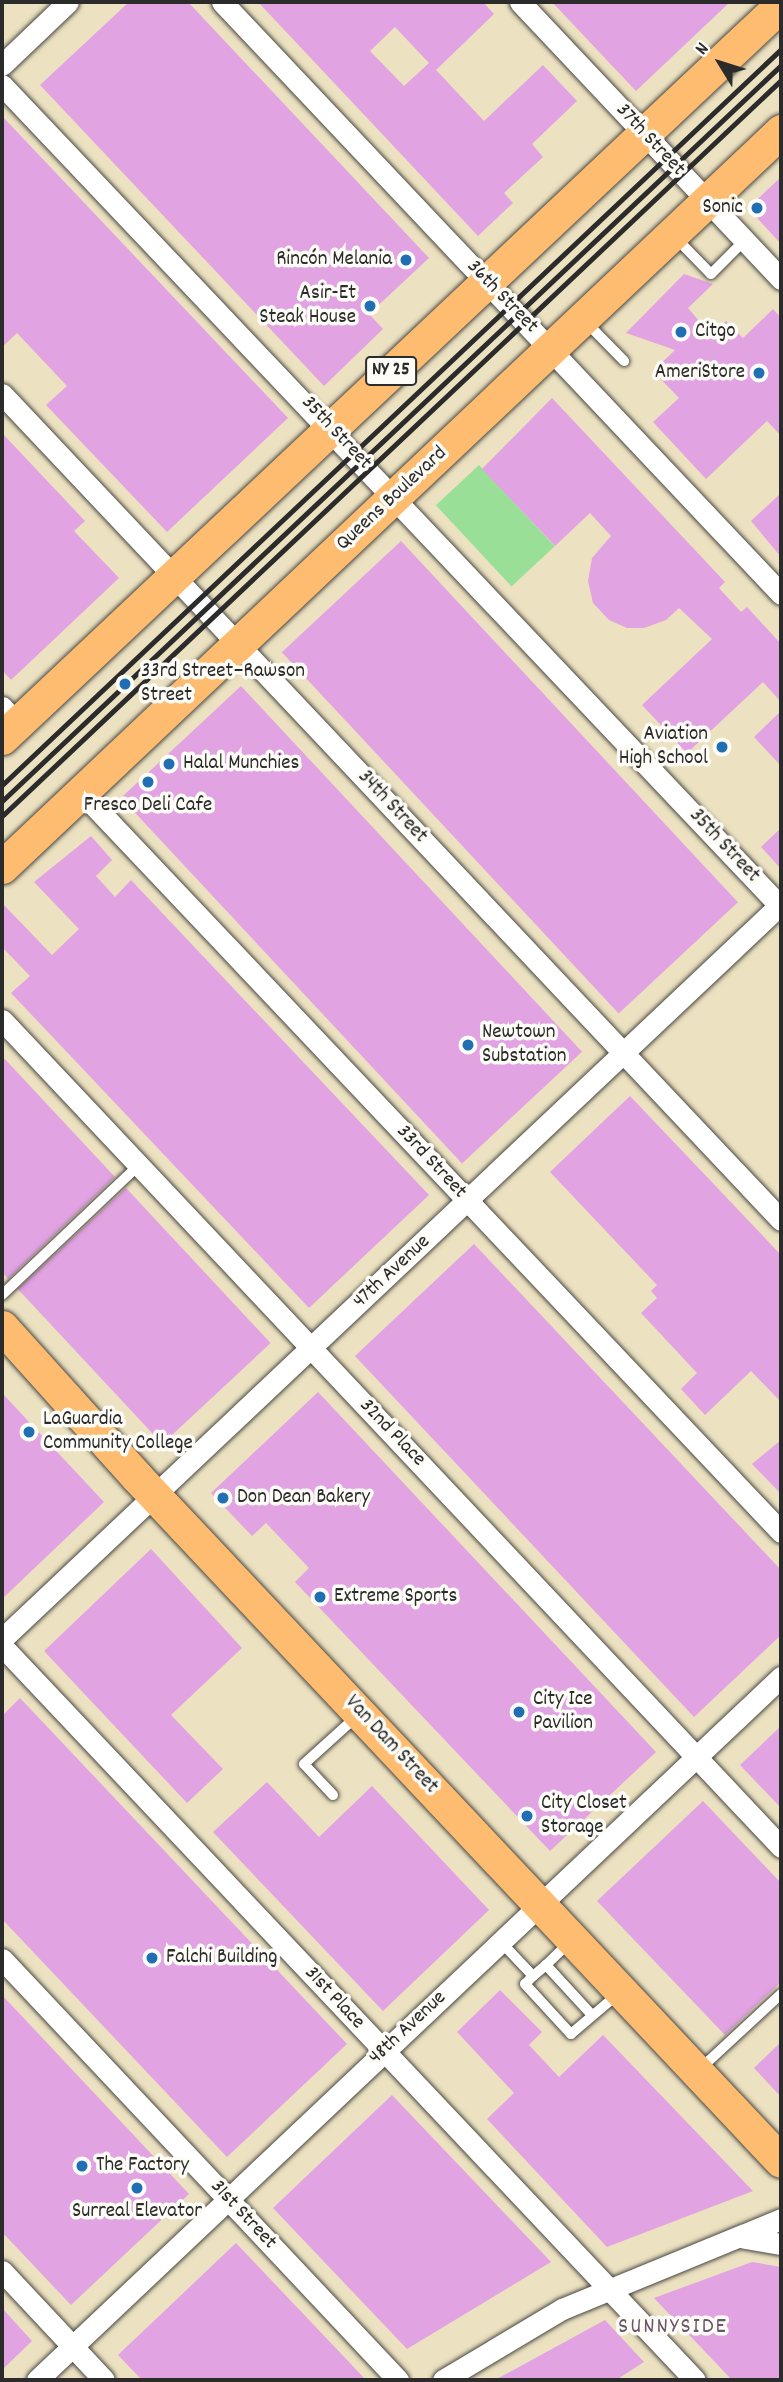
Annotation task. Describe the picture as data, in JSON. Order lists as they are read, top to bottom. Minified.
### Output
{"streets":{"main road":["NY 25","Queens Boulevard","Van Dam Street"],"street":["37th Street","36th Street","35th Street","34th Street","33rd Street","47th Avenue","32nd Place","31st Place","48th Avenue","31st Street"]},"crossings":[["37th Street","NY 25"],["37th Street","Queens Boulevard"],["36th Street","NY 25"],["36th Street","Queens Boulevard"],["NY 25","35th Street"],["NY 25","34th Street"],["35th Street","Queens Boulevard"],["35th Street","47th Avenue"],["Queens Boulevard","34th Street"],["Queens Boulevard","33rd Street"],["34th Street","47th Avenue"],["33rd Street","47th Avenue"],["47th Avenue","32nd Place"],["47th Avenue","Van Dam Street"],["32nd Place","48th Avenue"],["Van Dam Street","48th Avenue"],["31st Place","48th Avenue"],["48th Avenue","31st Street"]],"districts":["SUNNYSIDE"],"places":["Sonic","Rincón Melania","Asir-Et Steak House","Citgo","AmeriStore","33rd Street–Rawson Street","Aviation High School","Halal Munchies","Fresco Deli Cafe","Newtown Substation","LaGuardia Community College","Don Dean Bakery","Extreme Sports","City Ice Pavilion","City Closet Storage","Falchi Building","The Factory","Surreal Elevator"],"north":"top left"}
